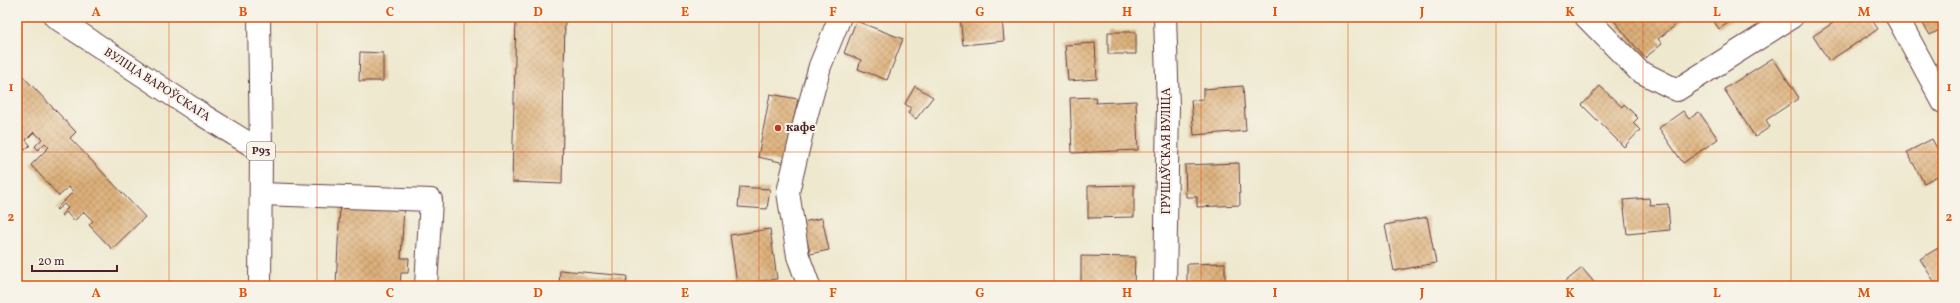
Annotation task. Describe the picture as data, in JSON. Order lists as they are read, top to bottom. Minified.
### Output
{"streets":{"street":["ВУЛІЦА ВАРОЎСКАГА","Р93","ГРУШАЎСКАЯ ВУЛІЦА"]},"crossings":[["ВУЛІЦА ВАРОЎСКАГА","Р93"]],"places":["кафе"],"scale_bar":"20 m","grid":{"columns":["A","B","C","D","E","F","G","H","I","J","K","L","M"],"rows":["1","2"]}}
